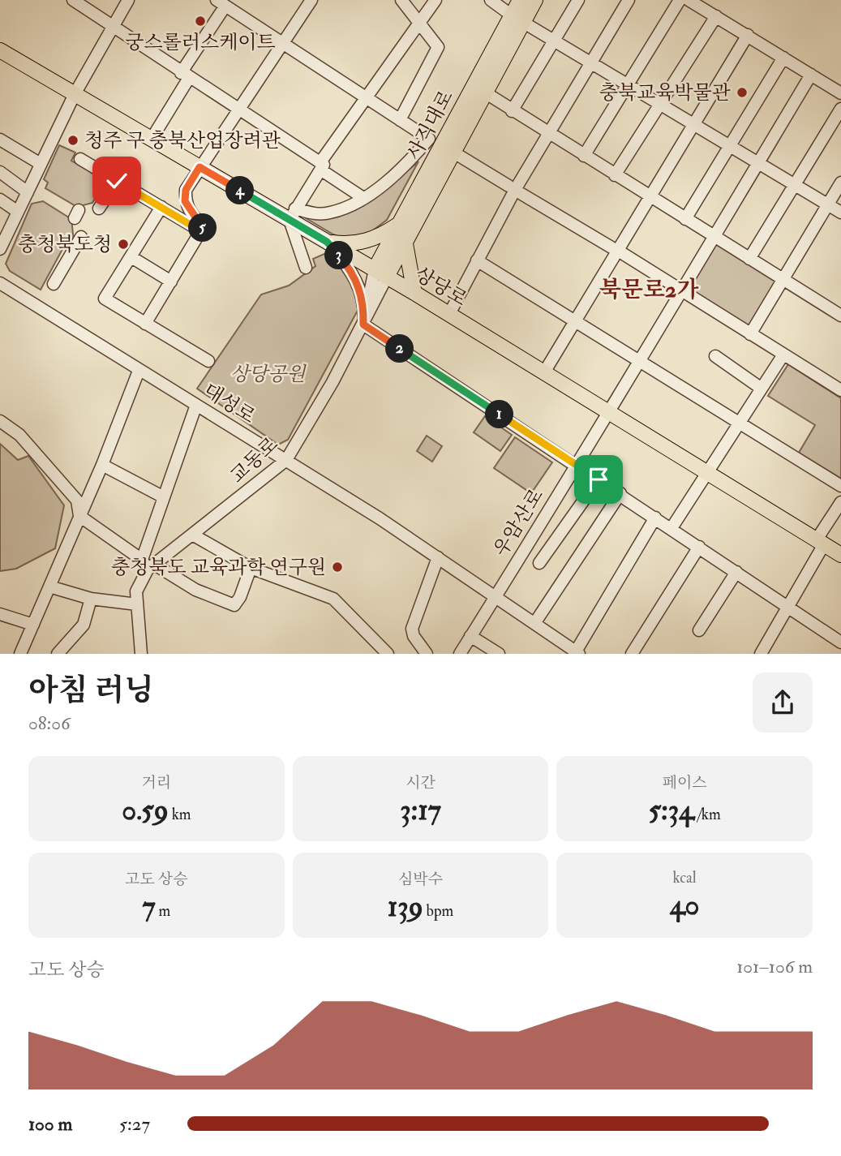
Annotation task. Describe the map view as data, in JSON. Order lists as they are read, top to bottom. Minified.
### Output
{"streets":{"main road":["사직대로","상당로"],"street":["대성로","교동로","우암산로"]},"crossings":[["사직대로","상당로"],["사직대로","교동로"],["사직대로","우암산로"],["상당로","교동로"],["상당로","우암산로"],["대성로","교동로"],["대성로","우암산로"]],"districts":["북문로2가"],"parks":["상당공원"],"places":["궁스롤러스케이트","충북교육박물관","청주 구 충북산업장려관","충청북도청","충청북도 교육과학 연구원"],"page":{"pins":["4","5","3","2","1"],"heading":["아침 러닝","08:06"],"stats":[["거리","0.59 km"],["시간","3:17"],["페이스","5:34 /km"],["고도 상승","7 m"],["심박수","139 bpm"],["kcal","40"]],"chart":["고도 상승","101–106 m"],"list":[{"name":"100 m","note":"5:27"}]}}
